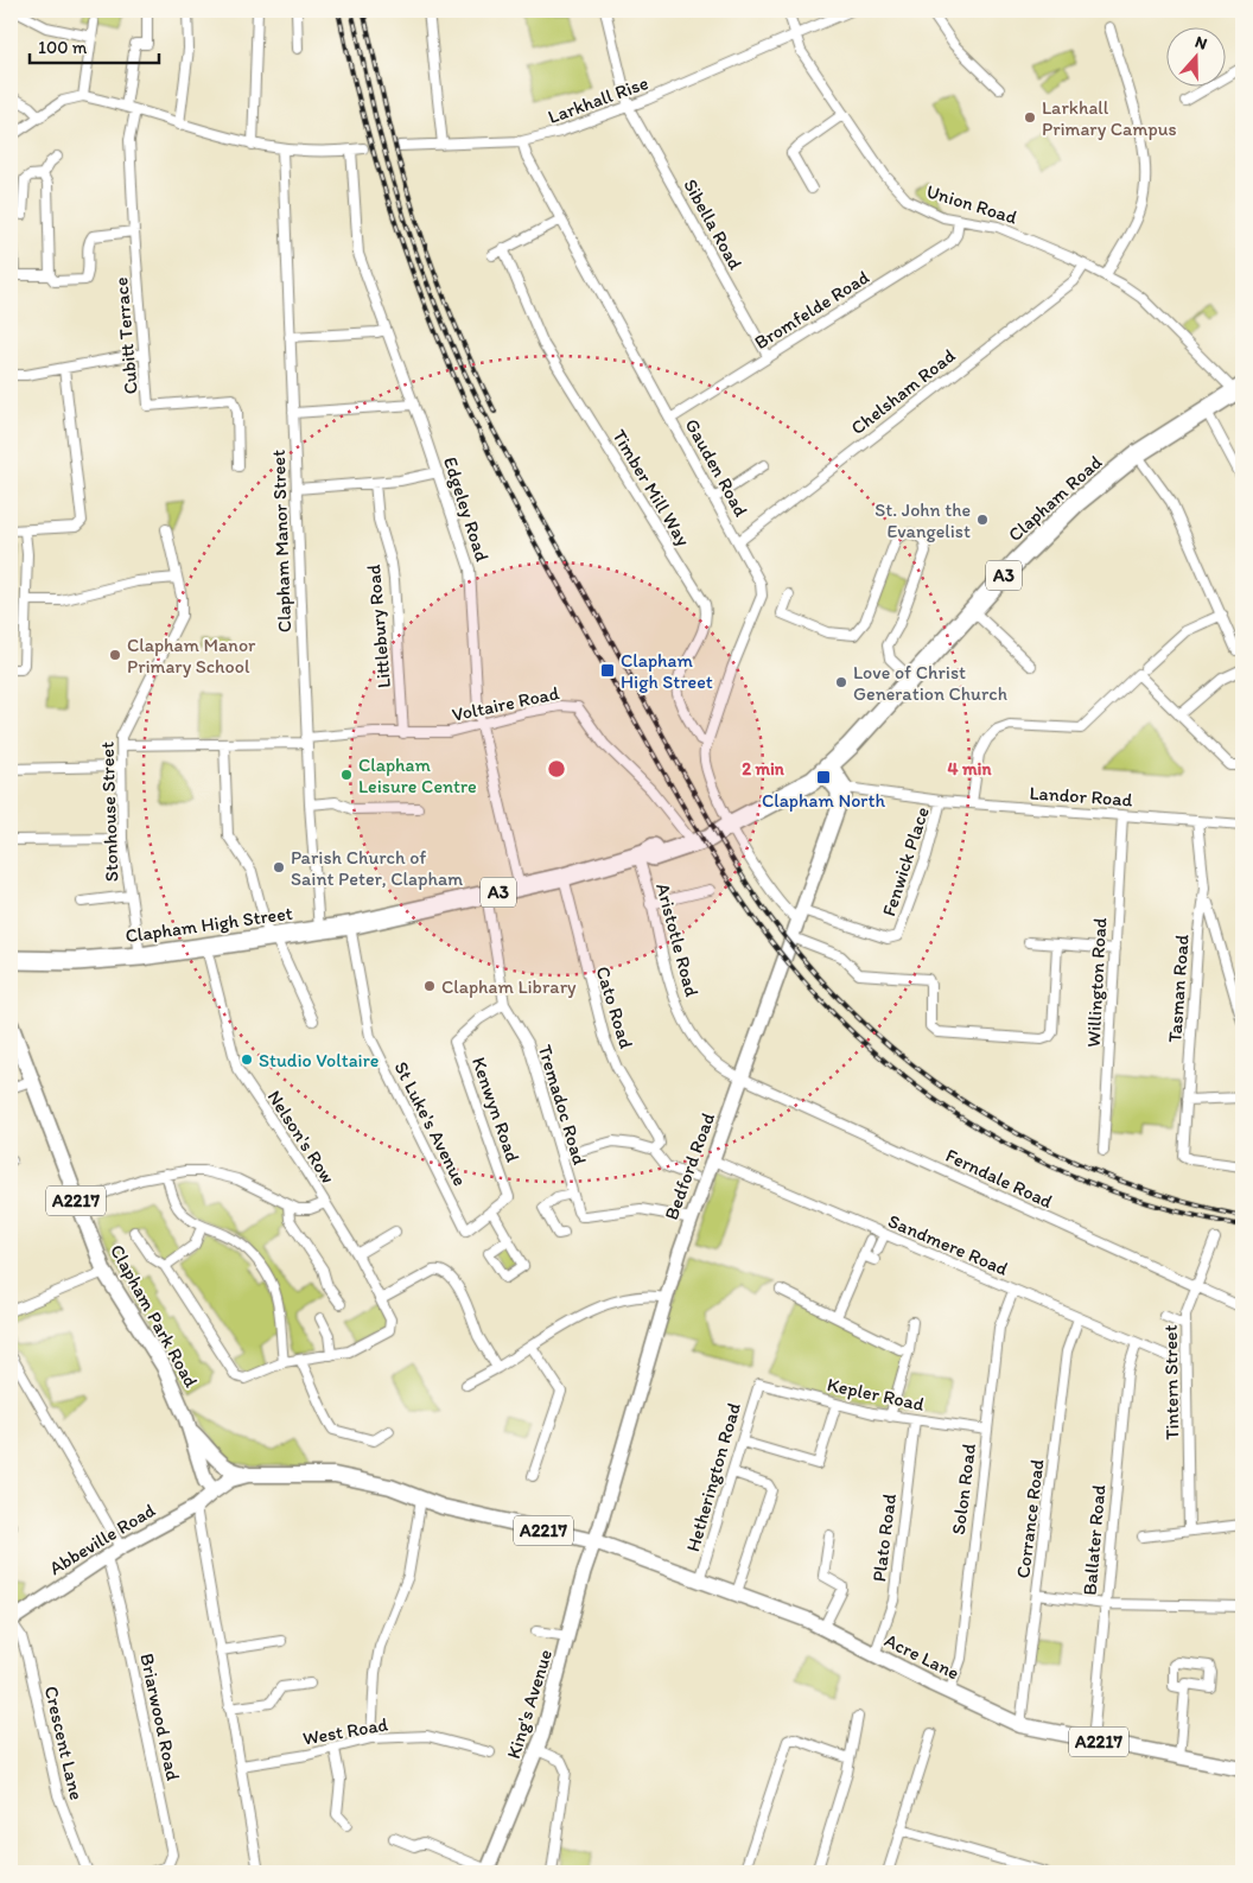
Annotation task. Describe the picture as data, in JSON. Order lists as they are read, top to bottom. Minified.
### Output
{"streets":{"highway":["Clapham Road","A3","Clapham High Street"],"main road":["Bedford Road","A2217","Clapham Park Road","Abbeville Road","Acre Lane","King's Avenue"],"street":["Larkhall Rise","Union Road","Sibella Road","Bromfelde Road","Cubitt Terrace","Chelsham Road","Gauden Road","Timber Mill Way","Edgeley Road","Clapham Manor Street","Littlebury Road","Voltaire Road","Landor Road","Stonhouse Street","Fenwick Place","Aristotle Road","Willington Road","Tasman Road","Cato Road","Tremadoc Road","Kenwyn Road","St Luke's Avenue","Nelson's Row","Ferndale Road","Sandmere Road","Tintern Street","Kepler Road","Hetherington Road","Solon Road","Corrance Road","Plato Road","Ballater Road","Briarwood Road","West Road","Crescent Lane"]},"crossings":[["Larkhall Rise","Union Road"],["Larkhall Rise","Sibella Road"],["Larkhall Rise","Gauden Road"],["Union Road","Bromfelde Road"],["Union Road","Chelsham Road"],["Union Road","Clapham Road"],["Sibella Road","Bromfelde Road"],["Bromfelde Road","Gauden Road"],["Chelsham Road","Gauden Road"],["Gauden Road","Timber Mill Way"],["Gauden Road","Fenwick Place"],["Gauden Road","Clapham High Street"],["Gauden Road","Bedford Road"],["Clapham Road","Clapham High Street"],["Edgeley Road","Voltaire Road"],["Edgeley Road","Clapham High Street"],["Clapham Manor Street","Voltaire Road"],["Clapham Manor Street","Clapham High Street"],["Littlebury Road","Voltaire Road"],["Voltaire Road","Stonhouse Street"],["Voltaire Road","Clapham High Street"],["Landor Road","Fenwick Place"],["Landor Road","Willington Road"],["Landor Road","Tasman Road"],["Landor Road","Bedford Road"],["Stonhouse Street","Clapham High Street"],["Fenwick Place","Bedford Road"],["Clapham High Street","Aristotle Road"],["Clapham High Street","Cato Road"],["Clapham High Street","Tremadoc Road"],["Clapham High Street","St Luke's Avenue"],["Clapham High Street","Nelson's Row"],["Aristotle Road","Bedford Road"],["Aristotle Road","Ferndale Road"],["Tremadoc Road","Kenwyn Road"],["Tremadoc Road","Bedford Road"],["Kenwyn Road","St Luke's Avenue"],["Bedford Road","Ferndale Road"],["Bedford Road","A2217"],["Bedford Road","Sandmere Road"],["Bedford Road","Acre Lane"],["Bedford Road","King's Avenue"],["Ferndale Road","Tintern Street"],["A2217","Clapham Park Road"],["A2217","Abbeville Road"],["A2217","Acre Lane"],["A2217","King's Avenue"],["Sandmere Road","Solon Road"],["Sandmere Road","Corrance Road"],["Sandmere Road","Ballater Road"],["Clapham Park Road","Abbeville Road"],["Kepler Road","Hetherington Road"],["Kepler Road","Solon Road"],["Kepler Road","Plato Road"],["Hetherington Road","Acre Lane"],["Solon Road","Acre Lane"],["Corrance Road","Acre Lane"],["Plato Road","Acre Lane"],["Abbeville Road","Briarwood Road"],["Abbeville Road","Crescent Lane"],["Ballater Road","Acre Lane"],["Acre Lane","King's Avenue"]],"places":{"other":["Larkhall Primary Campus","St. John the Evangelist","Clapham Manor Primary School","Love of Christ Generation Church","Clapham Leisure Centre","Parish Church of Saint Peter, Clapham","Clapham Library","Studio Voltaire"],"transit":["Clapham High Street","Clapham North"]},"scale_bar":"100 m","north":"top","rings":["2 min","4 min"]}
